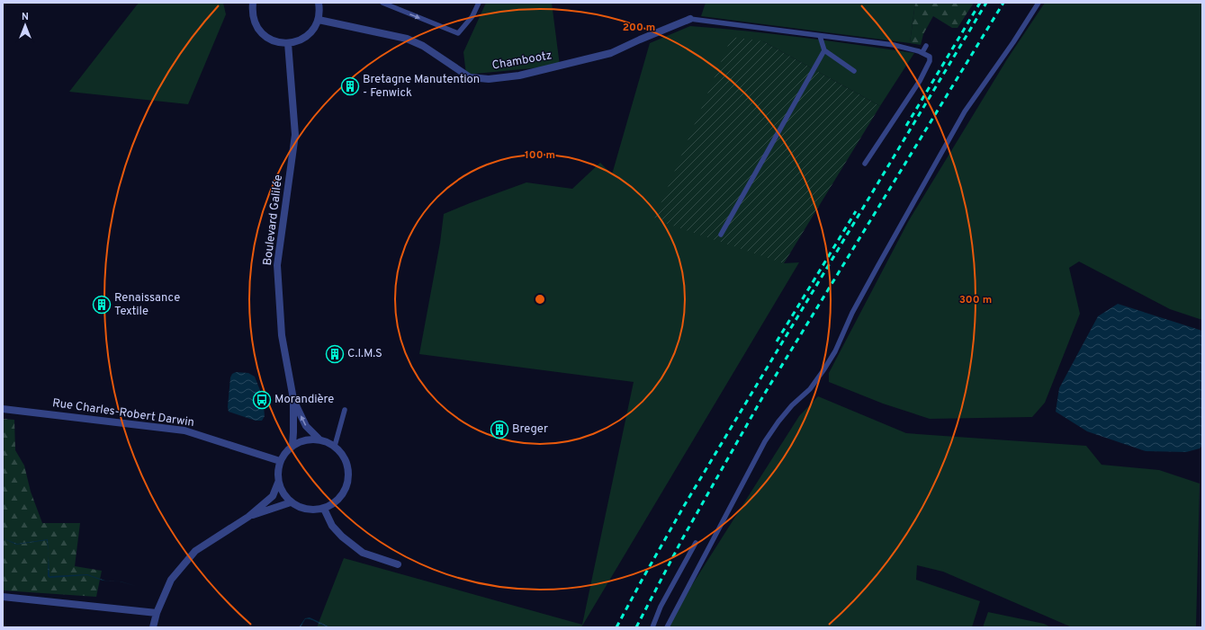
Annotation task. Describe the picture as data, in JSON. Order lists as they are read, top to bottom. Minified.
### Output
{"streets":{"street":["Chambootz","Boulevard Galilée","Rue Charles-Robert Darwin"]},"crossings":[["Boulevard Galilée","Rue Charles-Robert Darwin"]],"places":{"building":["Bretagne Manutention - Fenwick","Renaissance Textile","C.I.M.S","Breger"],"bus stop":["Morandière"]},"north":"top","rings":["200 m","100 m","300 m"]}
